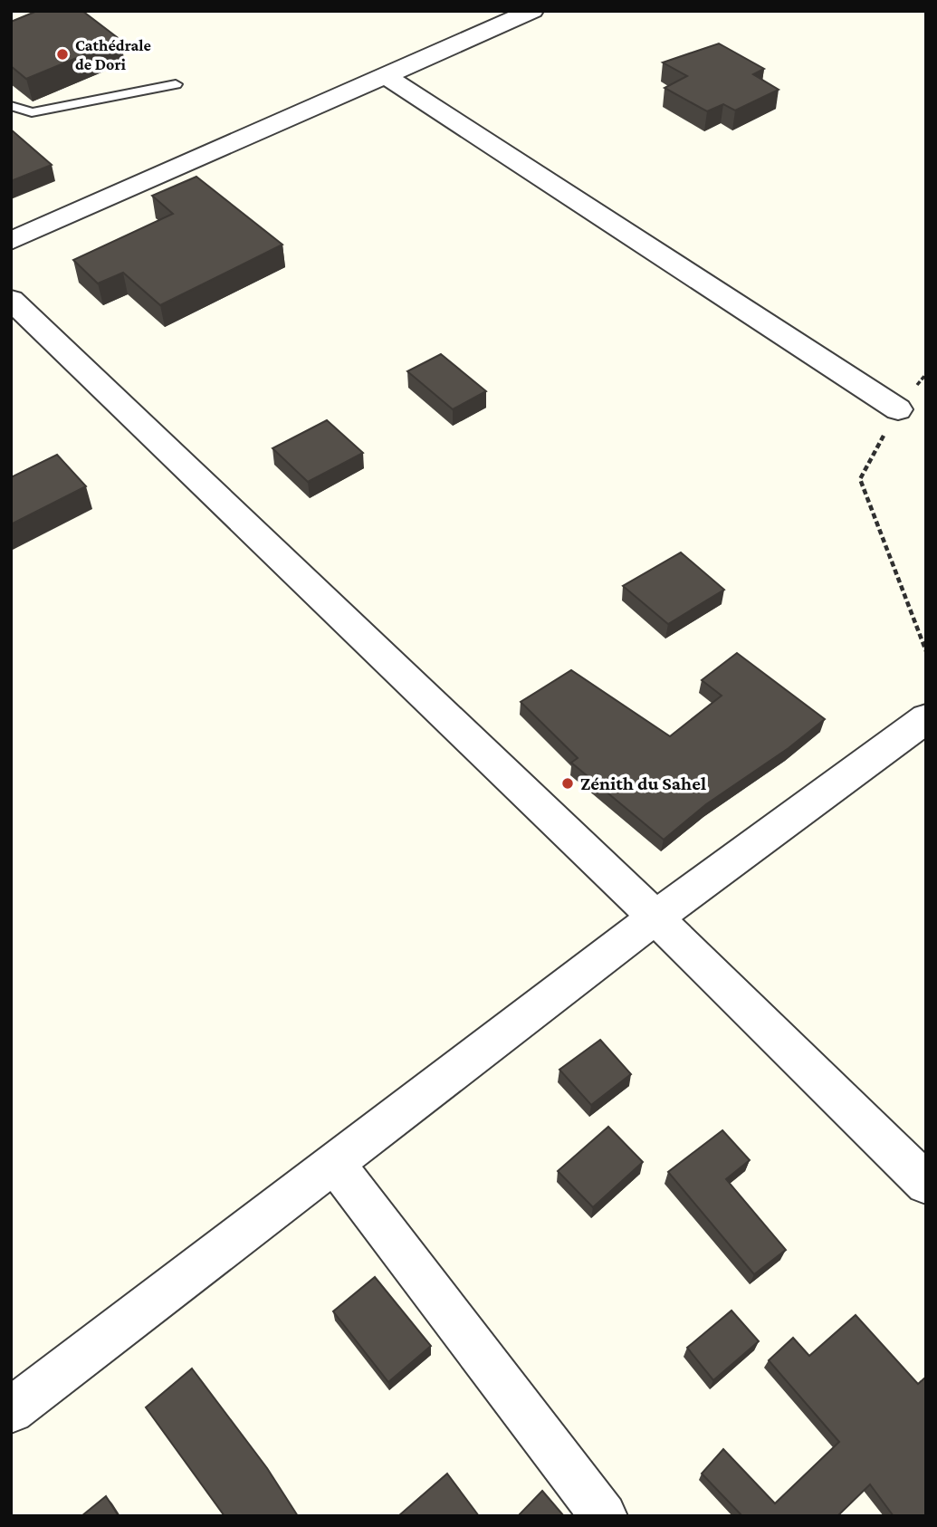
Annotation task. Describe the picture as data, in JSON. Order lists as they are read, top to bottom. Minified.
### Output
{"places":["Cathédrale de Dori","Zénith du Sahel"]}
